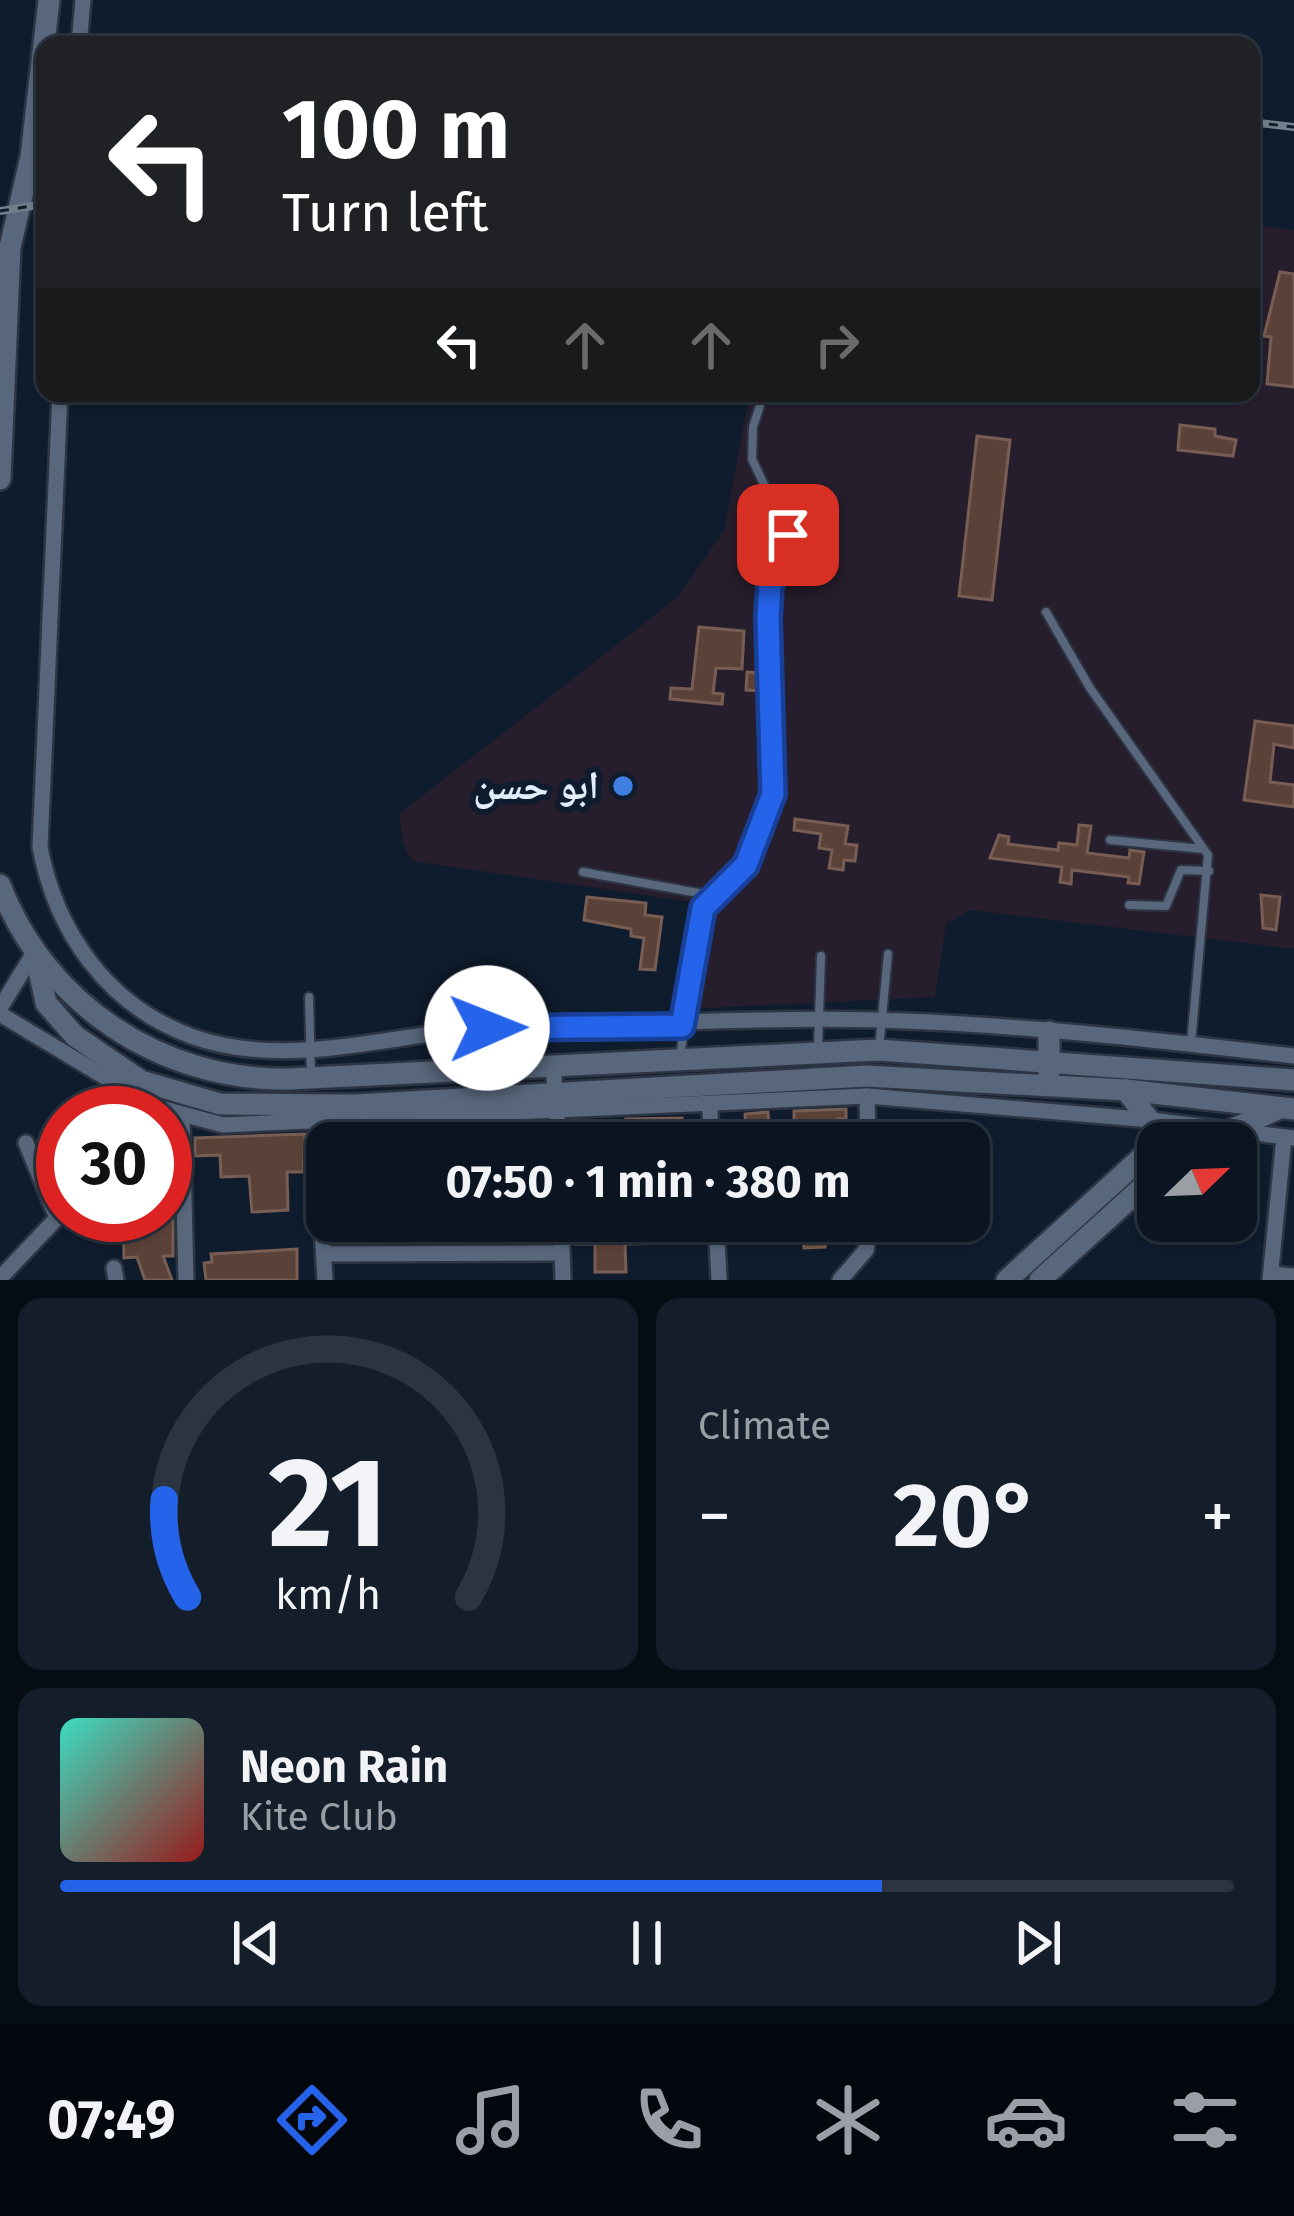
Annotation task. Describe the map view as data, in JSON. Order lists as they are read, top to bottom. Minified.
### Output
{"places":["ابو حسن"],"north":"top right","page":{"turn":["100 m","Turn left"],"limit":"30","trip":"07:50 · 1 min · 380 m","tile":"Climate","heat":["−","20°","+"],"song":["Neon Rain","Kite Club"],"tabs":"07:49","gauge":["21","km/h"]}}
